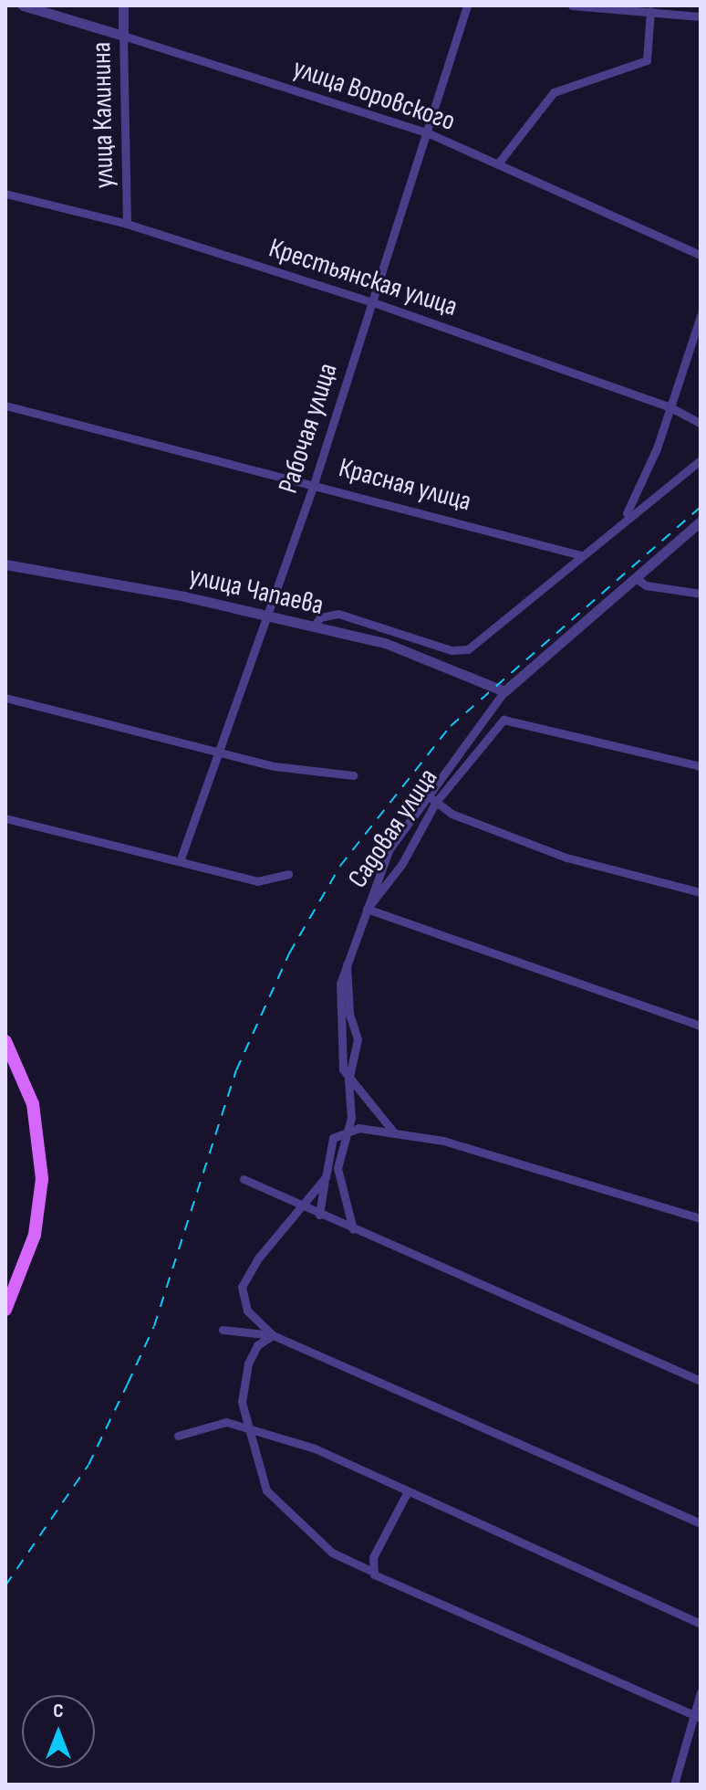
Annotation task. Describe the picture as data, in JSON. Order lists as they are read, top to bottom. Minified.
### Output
{"streets":{"street":["улица Воровского","улица Калинина","Крестьянская улица","Рабочая улица","Красная улица","улица Чапаева","Садовая улица"]},"crossings":[["улица Воровского","улица Калинина"],["улица Воровского","Рабочая улица"],["улица Калинина","Крестьянская улица"],["Крестьянская улица","Рабочая улица"],["Рабочая улица","Красная улица"],["Рабочая улица","улица Чапаева"],["улица Чапаева","Садовая улица"]],"north":"top"}
